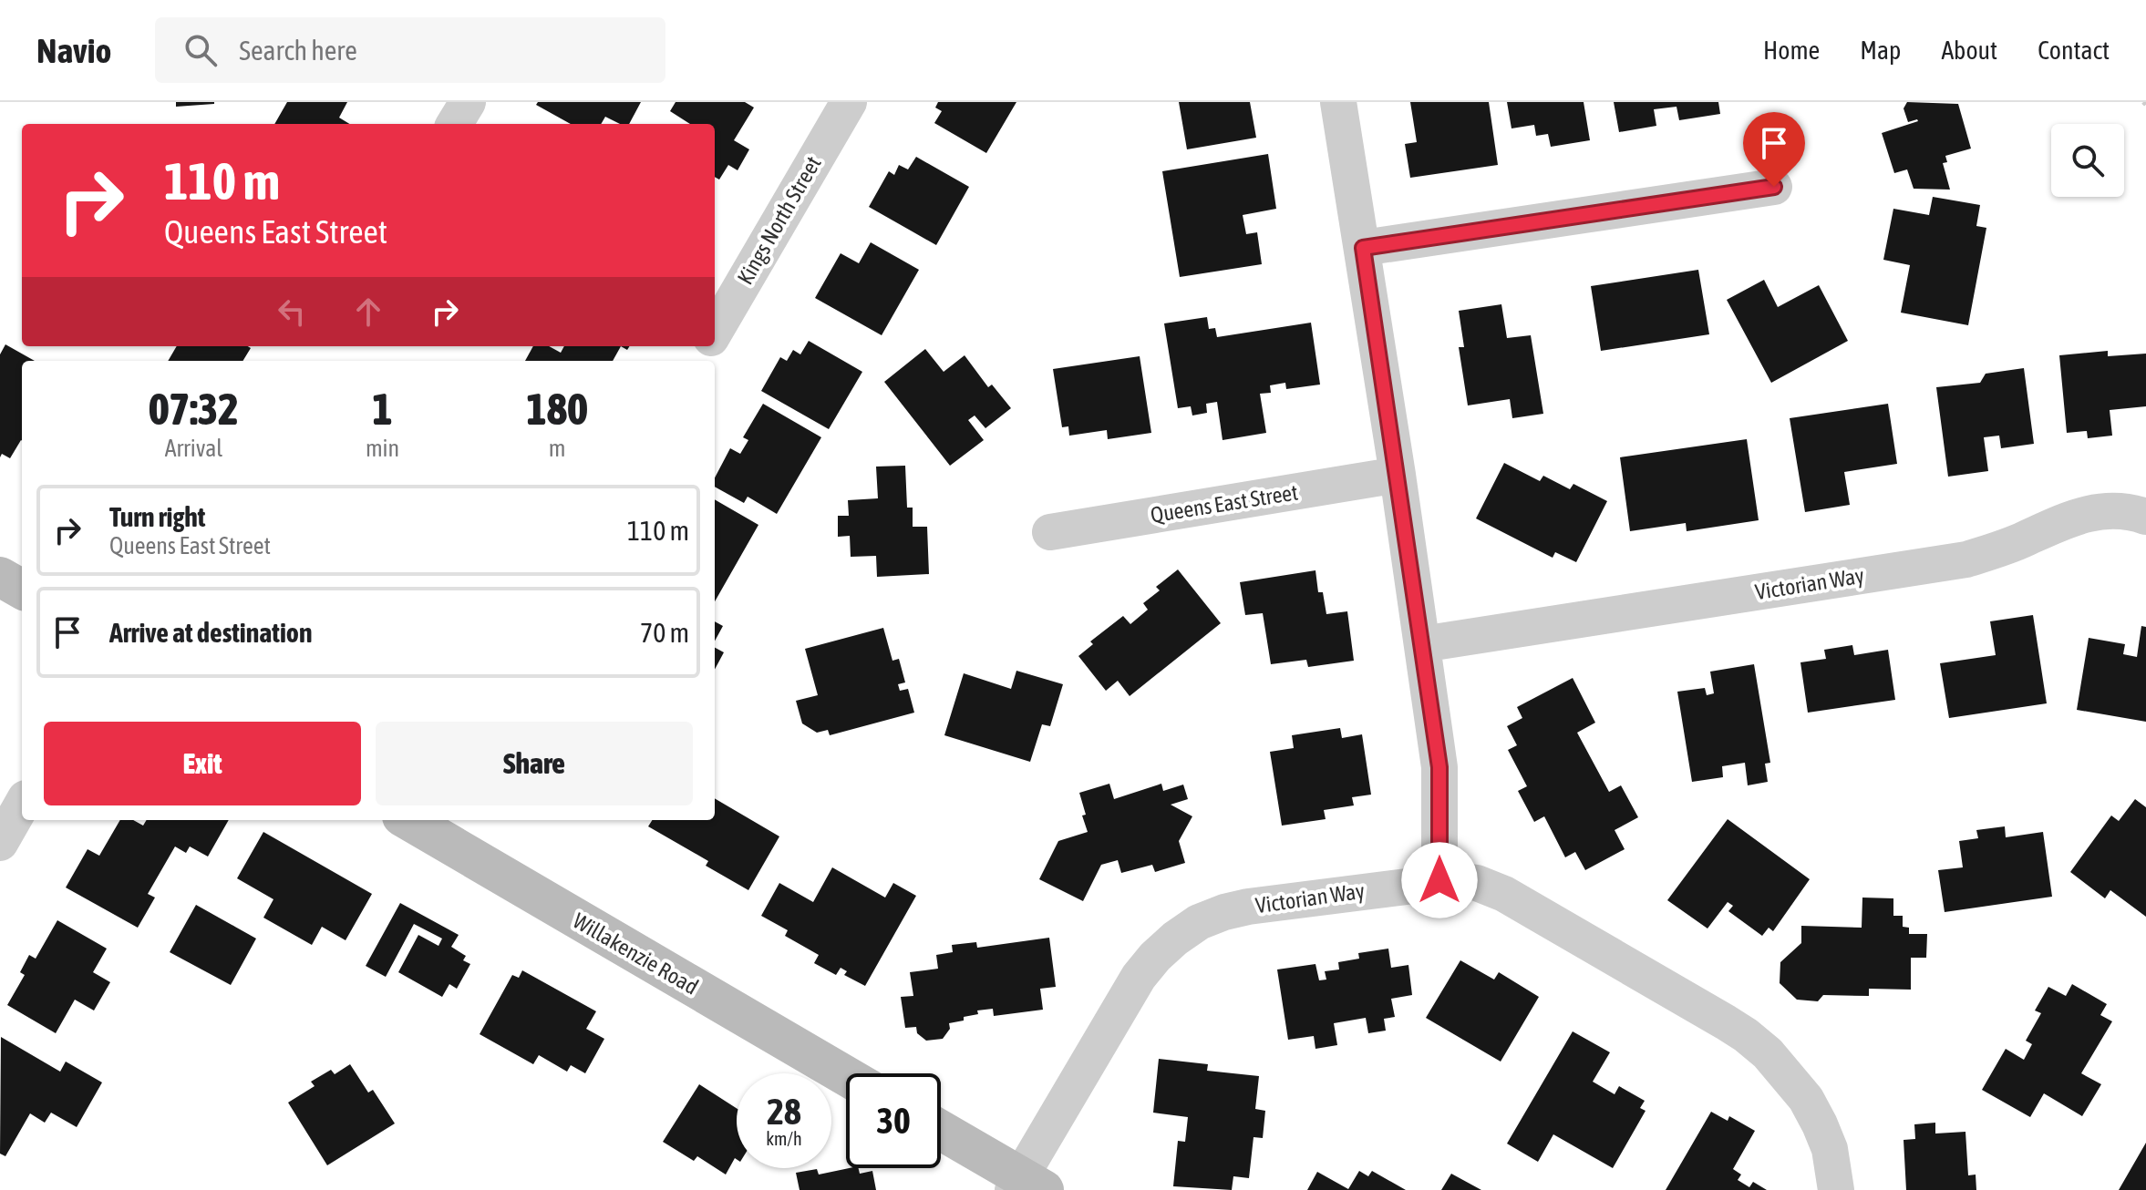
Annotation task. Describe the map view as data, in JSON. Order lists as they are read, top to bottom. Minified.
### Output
{"streets":{"street":["Kings North Street","Queens East Street","Victorian Way","Willakenzie Road"]},"page":{"header":"Navio","search":"Search here","nav":["Home","Map","About","Contact"],"turn":["110 m","Queens East Street"],"eta":["07:32","Arrival","1","min","180","m"],"list":[{"name":"Turn right","note":"Queens East Street","value":"110 m"},{"name":"Arrive at destination","value":"70 m"}],"buttons":["Exit","Share"],"speed":"28 km/h","limit":"30"}}
